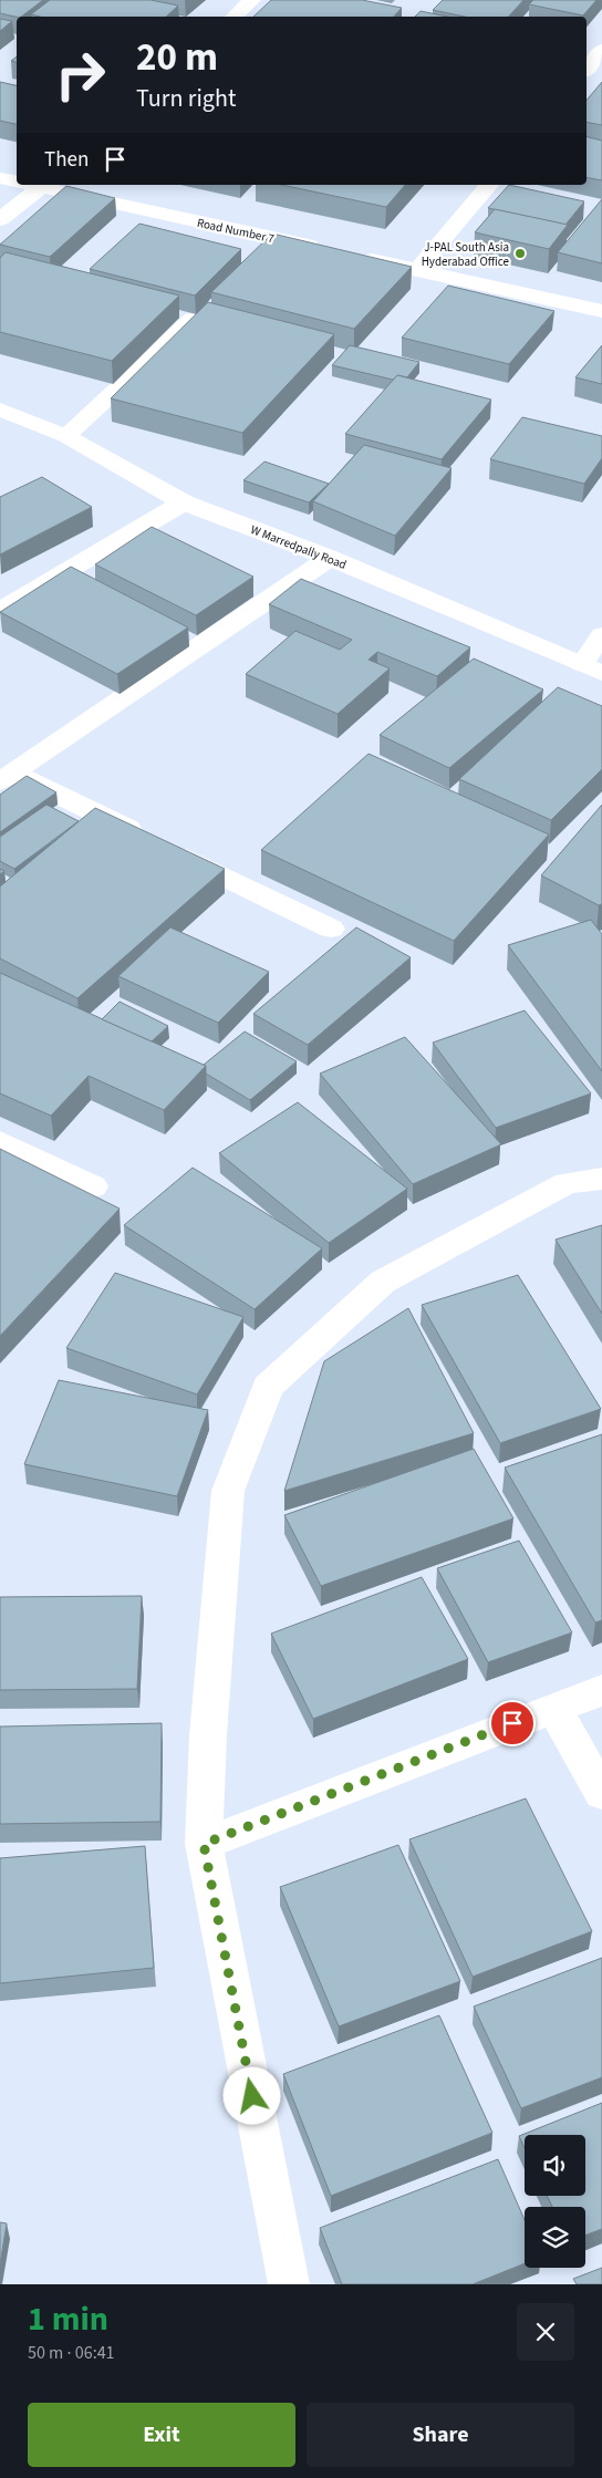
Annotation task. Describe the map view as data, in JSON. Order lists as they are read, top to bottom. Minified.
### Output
{"streets":{"street":["Road Number 7","W Marredpally Road"]},"places":["J-PAL South Asia Hyderabad Office"],"page":{"turn":["20 m","Turn right"],"then":"Then","heading":["1 min","50 m · 06:41"],"buttons":["Exit","Share"]}}
